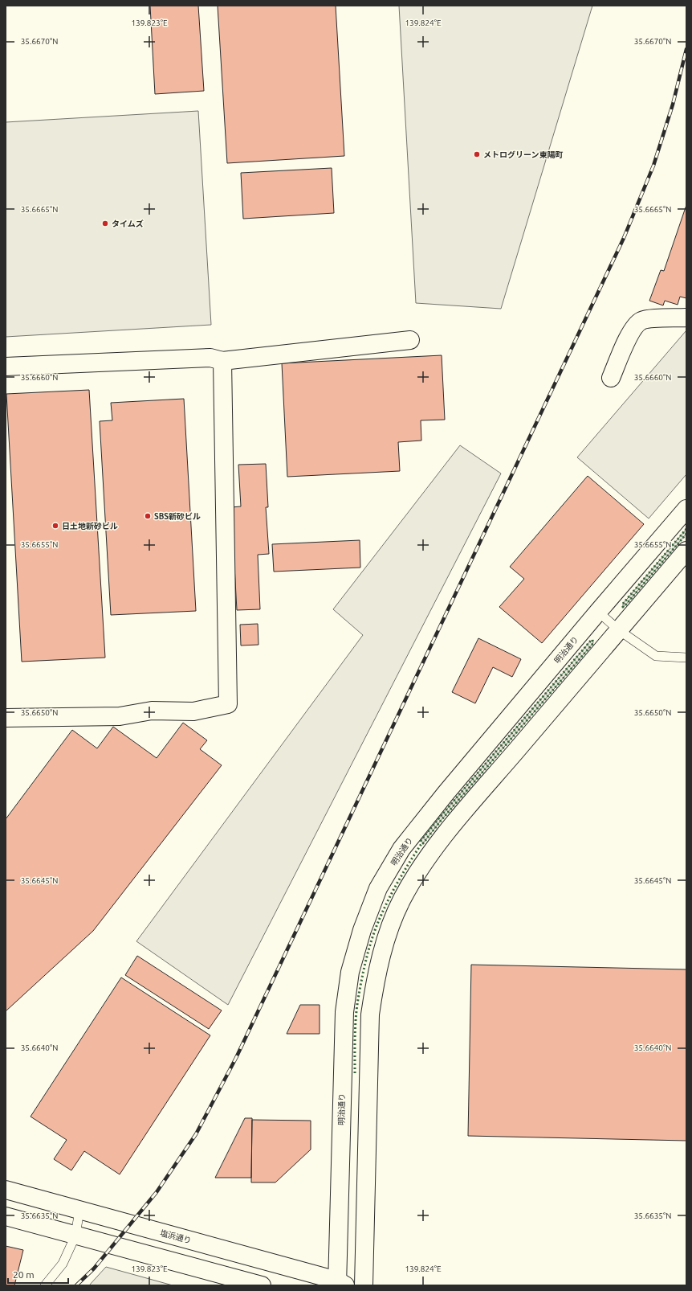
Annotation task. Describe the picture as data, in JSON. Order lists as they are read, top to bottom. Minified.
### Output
{"streets":{"main road":["明治通り","塩浜通り"]},"crossings":[["明治通り","塩浜通り"]],"places":["メトログリーン東陽町","タイムズ","SBS新砂ビル","日土地新砂ビル"],"scale_bar":"20 m","coordinates":["139.823°E","139.824°E","35.6670°N","35.6665°N","35.6660°N","35.6655°N","35.6650°N","35.6645°N","35.6640°N","35.6635°N"]}
